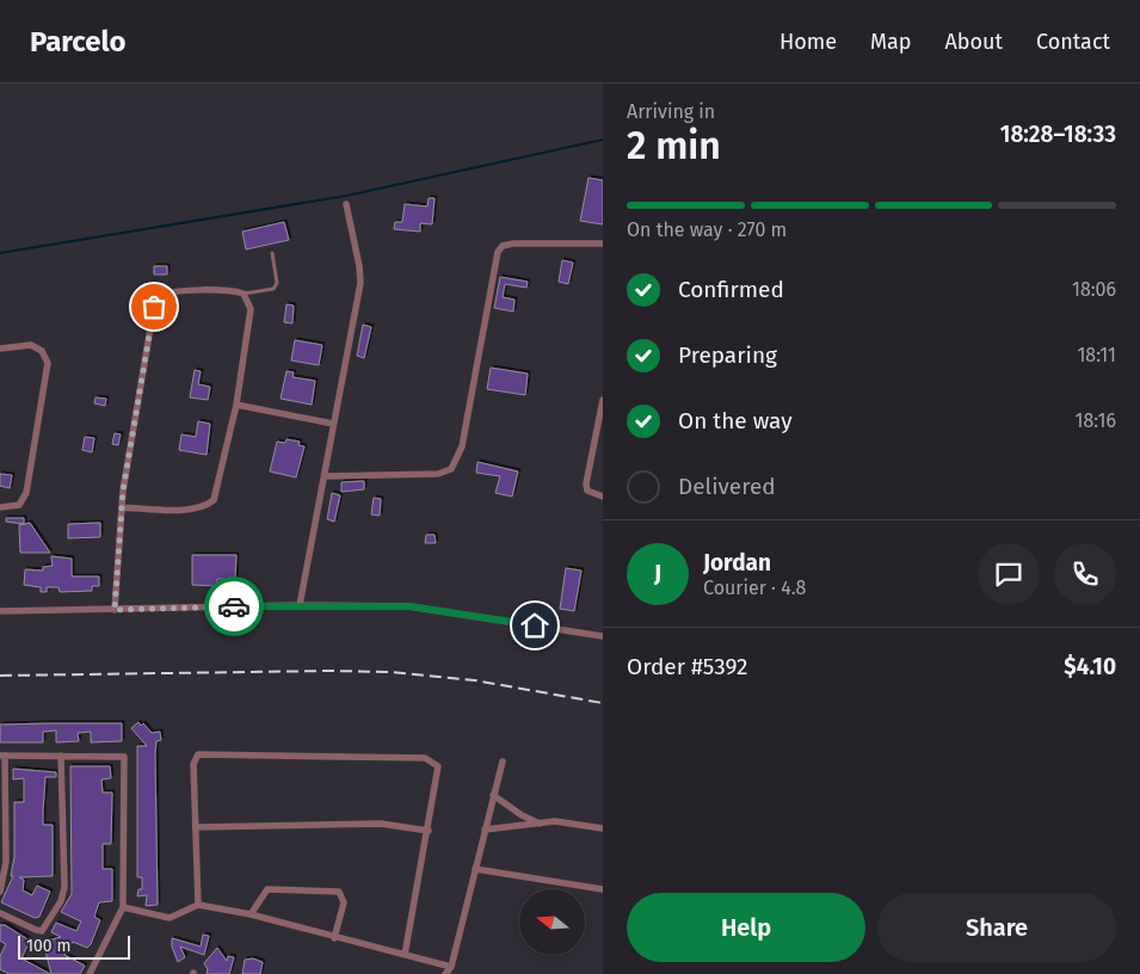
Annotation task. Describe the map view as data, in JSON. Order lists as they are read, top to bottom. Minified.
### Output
{"scale_bar":"100 m","north":"left","page":{"header":"Parcelo","nav":["Home","Map","About","Contact"],"heading":["2 min","Arriving in","18:28–18:33"],"panel":["Jordan","Courier · 4.8","Order #5392","$4.10"],"bar":"On the way · 270 m","list":[["Confirmed","18:06"],["Preparing","18:11"],["On the way","18:16"],"Delivered"],"round":"J","buttons":["Help","Share"],"scale":"100 m"}}
